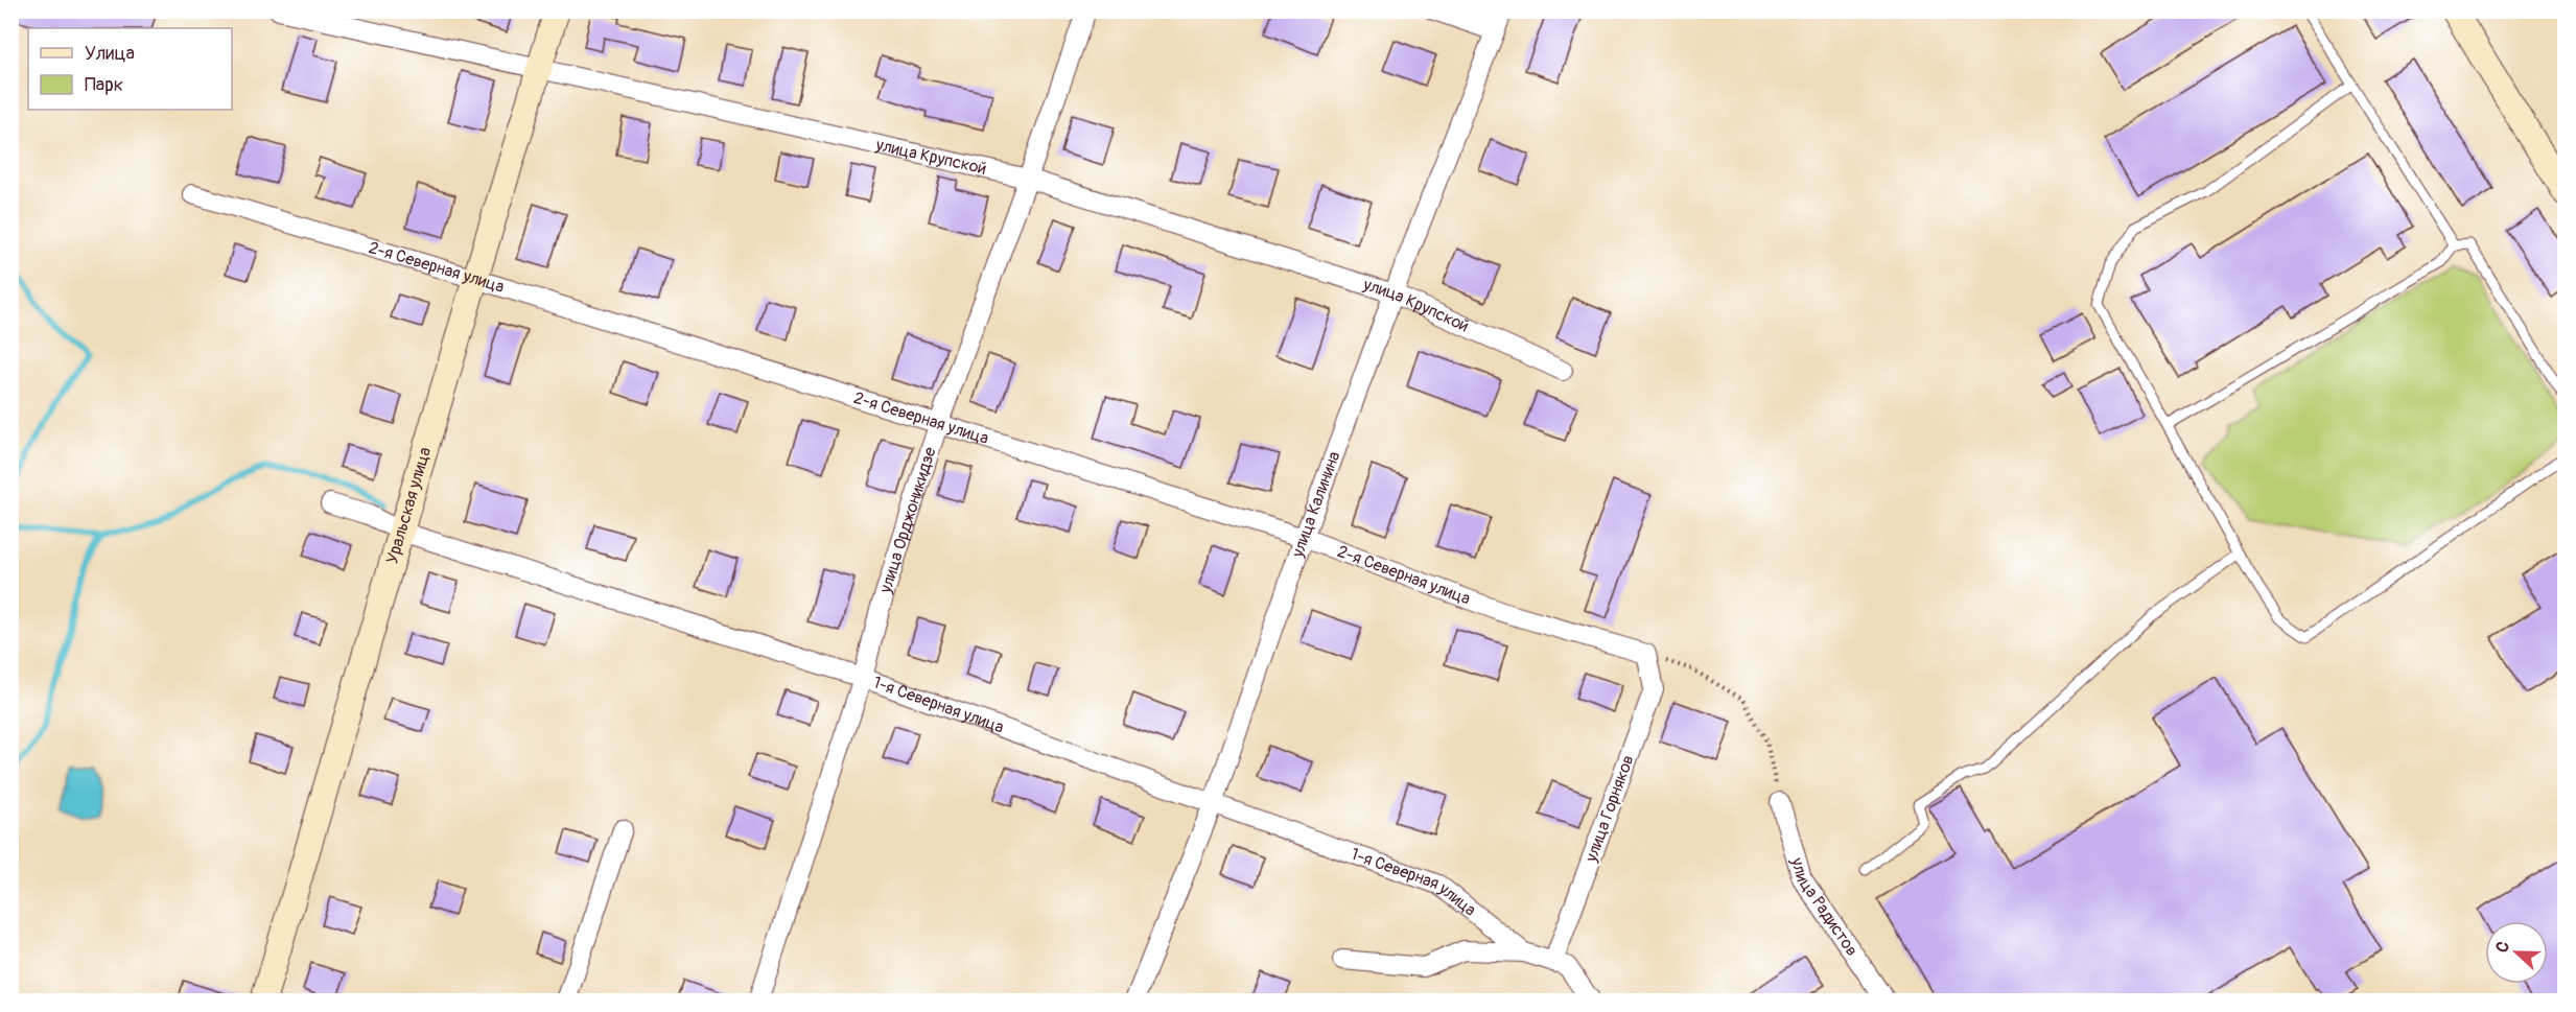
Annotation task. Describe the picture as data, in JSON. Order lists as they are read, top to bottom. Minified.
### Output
{"streets":{"main road":["Уральская улица"],"street":["улица Крупской","2-я Северная улица","улица Калинина","улица Орджоникидзе","1-я Северная улица","улица Горняков","улица Радистов"]},"crossings":[["улица Крупской","Уральская улица"],["улица Крупской","улица Калинина"],["улица Крупской","улица Орджоникидзе"],["2-я Северная улица","Уральская улица"],["2-я Северная улица","улица Калинина"],["2-я Северная улица","улица Орджоникидзе"],["2-я Северная улица","улица Горняков"],["Уральская улица","1-я Северная улица"],["улица Калинина","1-я Северная улица"],["улица Орджоникидзе","1-я Северная улица"],["1-я Северная улица","улица Горняков"]],"legend":["Улица","Парк"],"north":"left"}
